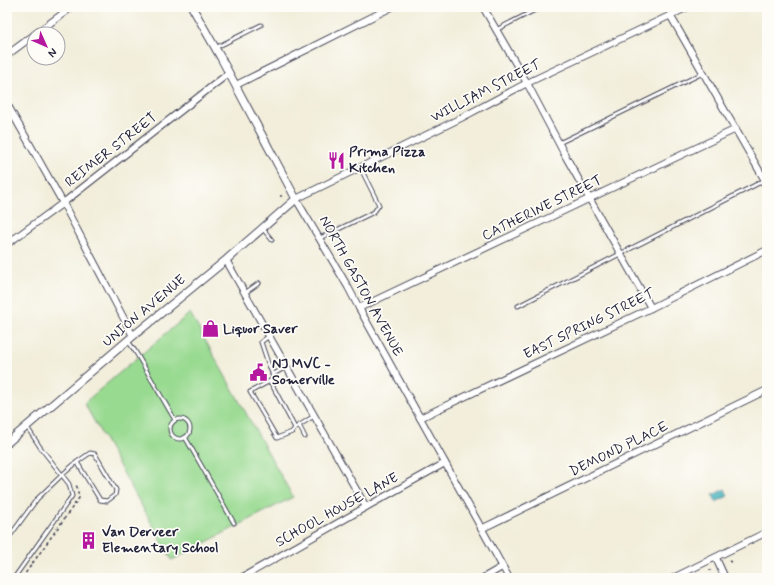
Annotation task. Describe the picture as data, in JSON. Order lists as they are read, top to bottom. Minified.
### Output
{"streets":{"street":["WILLIAM STREET","REIMER STREET","CATHERINE STREET","NORTH GASTON AVENUE","UNION AVENUE","EAST SPRING STREET","DEMOND PLACE","SCHOOL HOUSE LANE"]},"crossings":[["WILLIAM STREET","NORTH GASTON AVENUE"],["WILLIAM STREET","UNION AVENUE"],["REIMER STREET","NORTH GASTON AVENUE"],["CATHERINE STREET","NORTH GASTON AVENUE"],["NORTH GASTON AVENUE","UNION AVENUE"],["NORTH GASTON AVENUE","EAST SPRING STREET"],["NORTH GASTON AVENUE","DEMOND PLACE"],["NORTH GASTON AVENUE","SCHOOL HOUSE LANE"]],"places":{"restaurant":["Prima Pizza Kitchen"],"shop":["Liquor Saver"],"public building":["NJ MVC - Somerville"],"building":["Van Derveer Elementary School"]},"north":"bottom right"}
